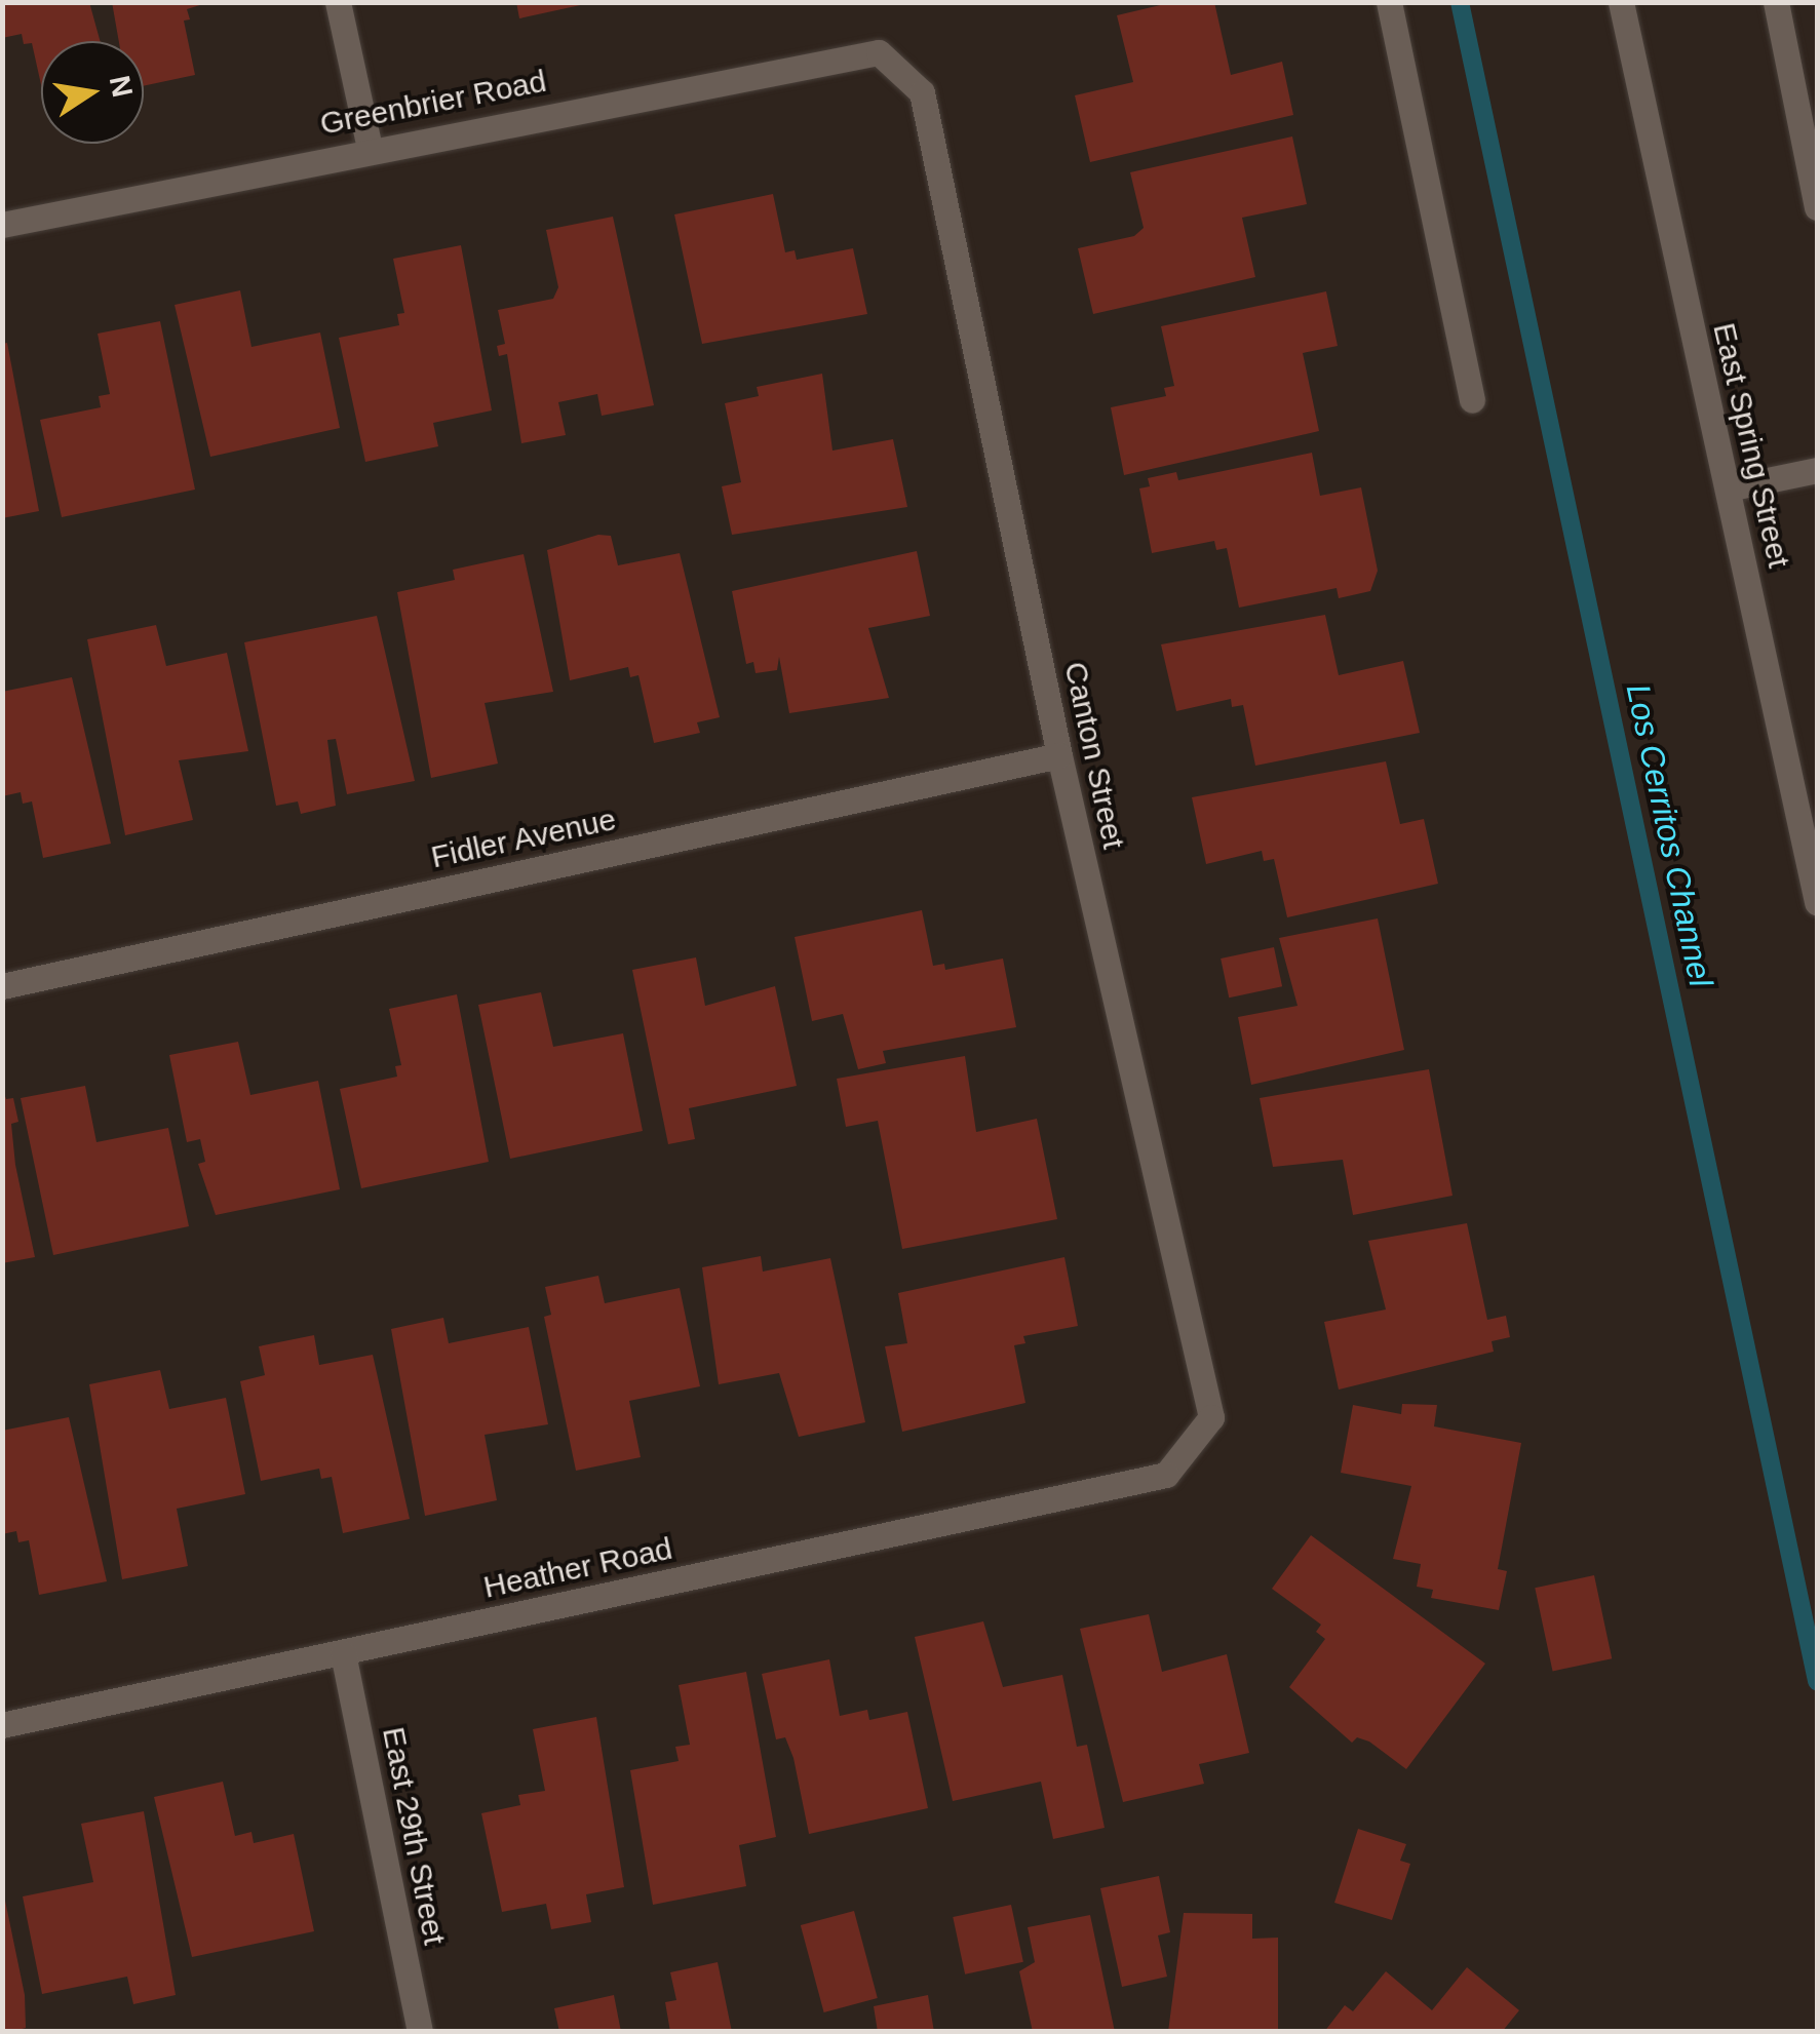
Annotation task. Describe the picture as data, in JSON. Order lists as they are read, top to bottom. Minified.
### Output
{"streets":{"street":["Greenbrier Road","East Spring Street","Canton Street","Fidler Avenue","Heather Road","East 29th Street"]},"crossings":[["Greenbrier Road","Canton Street"],["Canton Street","Fidler Avenue"],["Canton Street","Heather Road"],["Heather Road","East 29th Street"]],"water":["Los Cerritos Channel"],"north":"right"}
